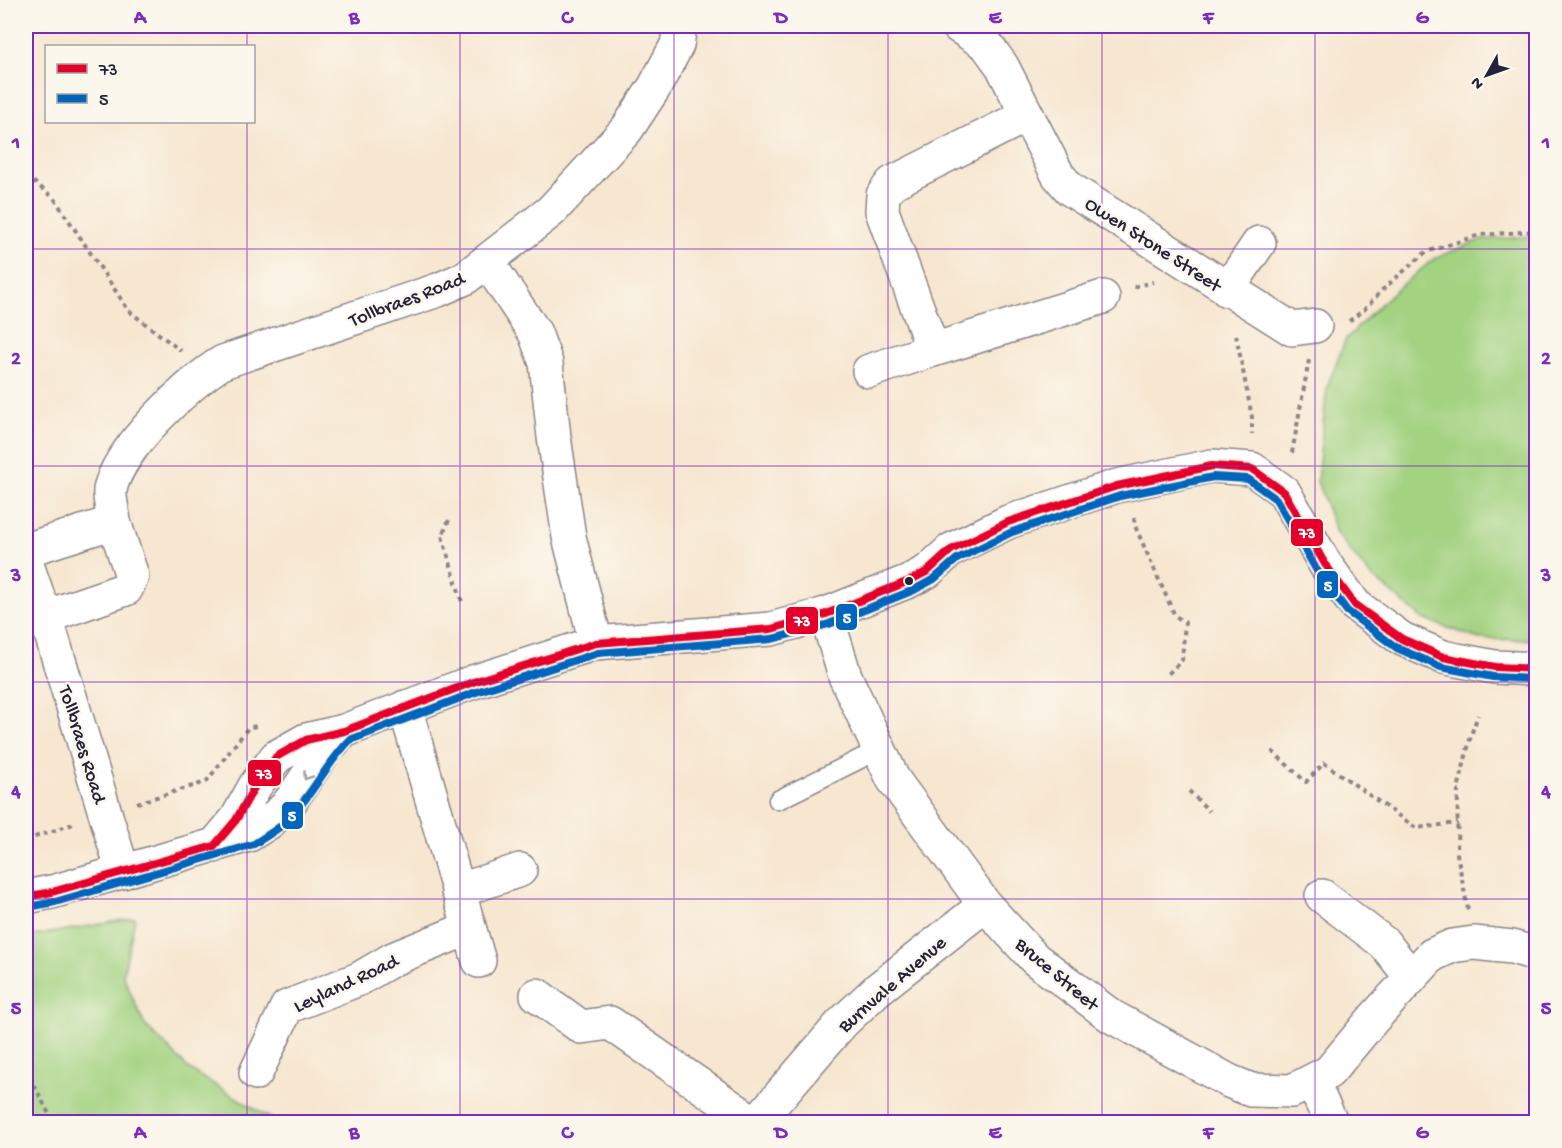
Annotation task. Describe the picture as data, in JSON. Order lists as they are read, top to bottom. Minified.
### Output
{"streets":{"street":["Owen Stone Street","Tollbraes Road","Bruce Street","Leyland Road","Burnvale Avenue"]},"crossings":[["Bruce Street","Burnvale Avenue"]],"lines":["transit line 73","transit line 5"],"legend":["73","5"],"north":"bottom left","grid":{"columns":["A","B","C","D","E","F","G"],"rows":["1","2","3","4","5"]}}
